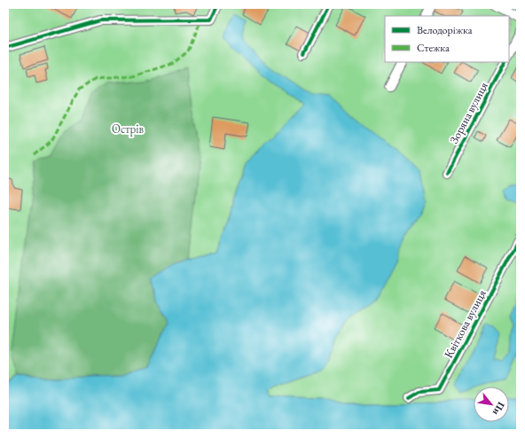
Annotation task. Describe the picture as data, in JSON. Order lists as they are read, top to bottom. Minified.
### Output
{"streets":{"street":["Зоряна вулиця","Квіткова вулиця"]},"parks":["Острів"],"legend":["Велодоріжка","Стежка"],"north":"bottom right"}
